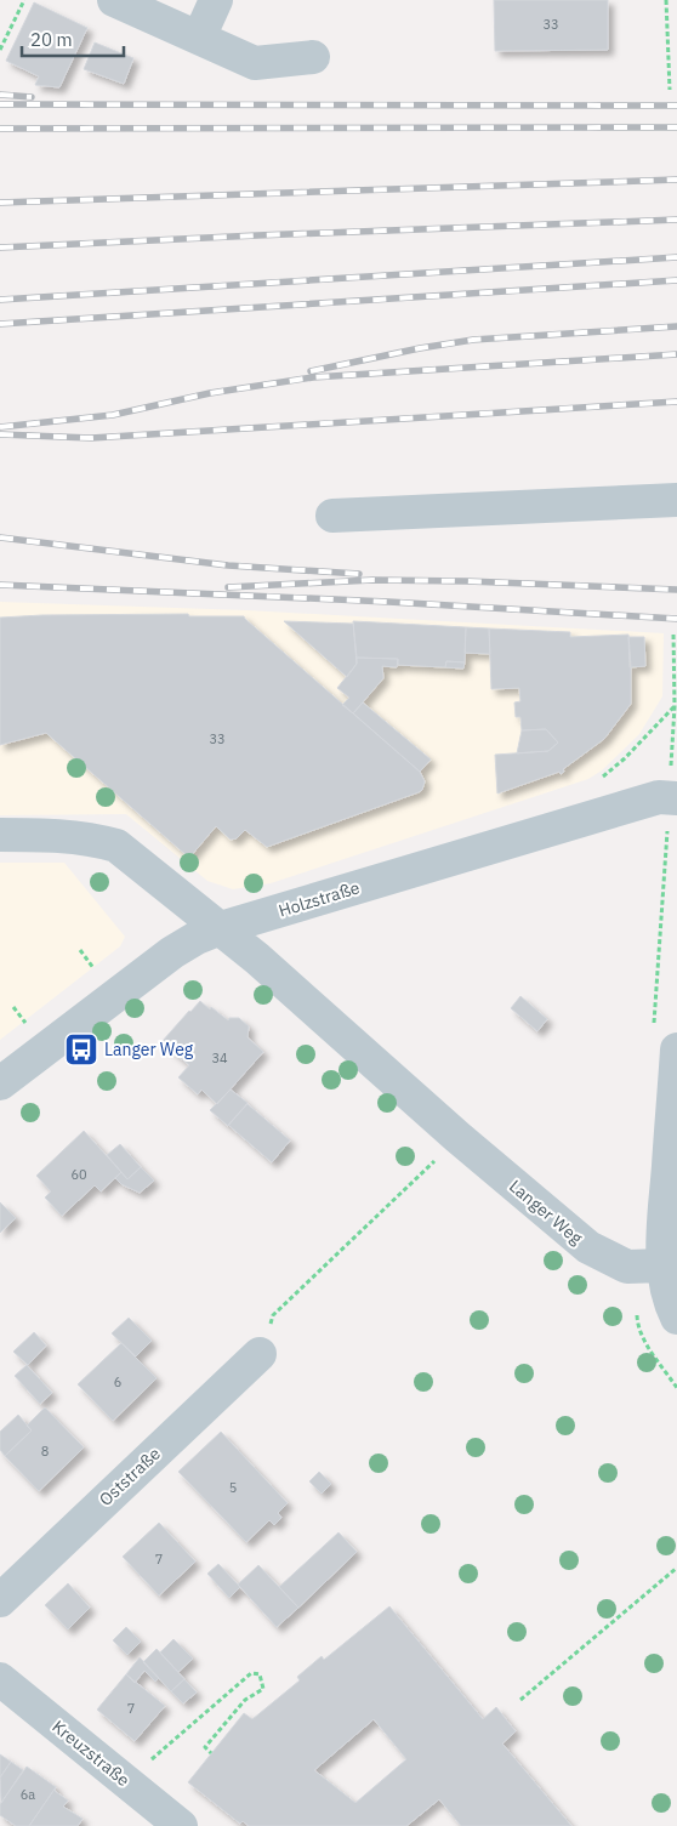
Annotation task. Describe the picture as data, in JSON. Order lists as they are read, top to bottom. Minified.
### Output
{"streets":{"street":["Holzstraße","Langer Weg","Oststraße","Kreuzstraße"]},"crossings":[["Holzstraße","Langer Weg"]],"places":{"bus stop":["Langer Weg"]},"house_numbers":["33","33","34","60","6","8","5","7","7","6a"],"scale_bar":"20 m"}
